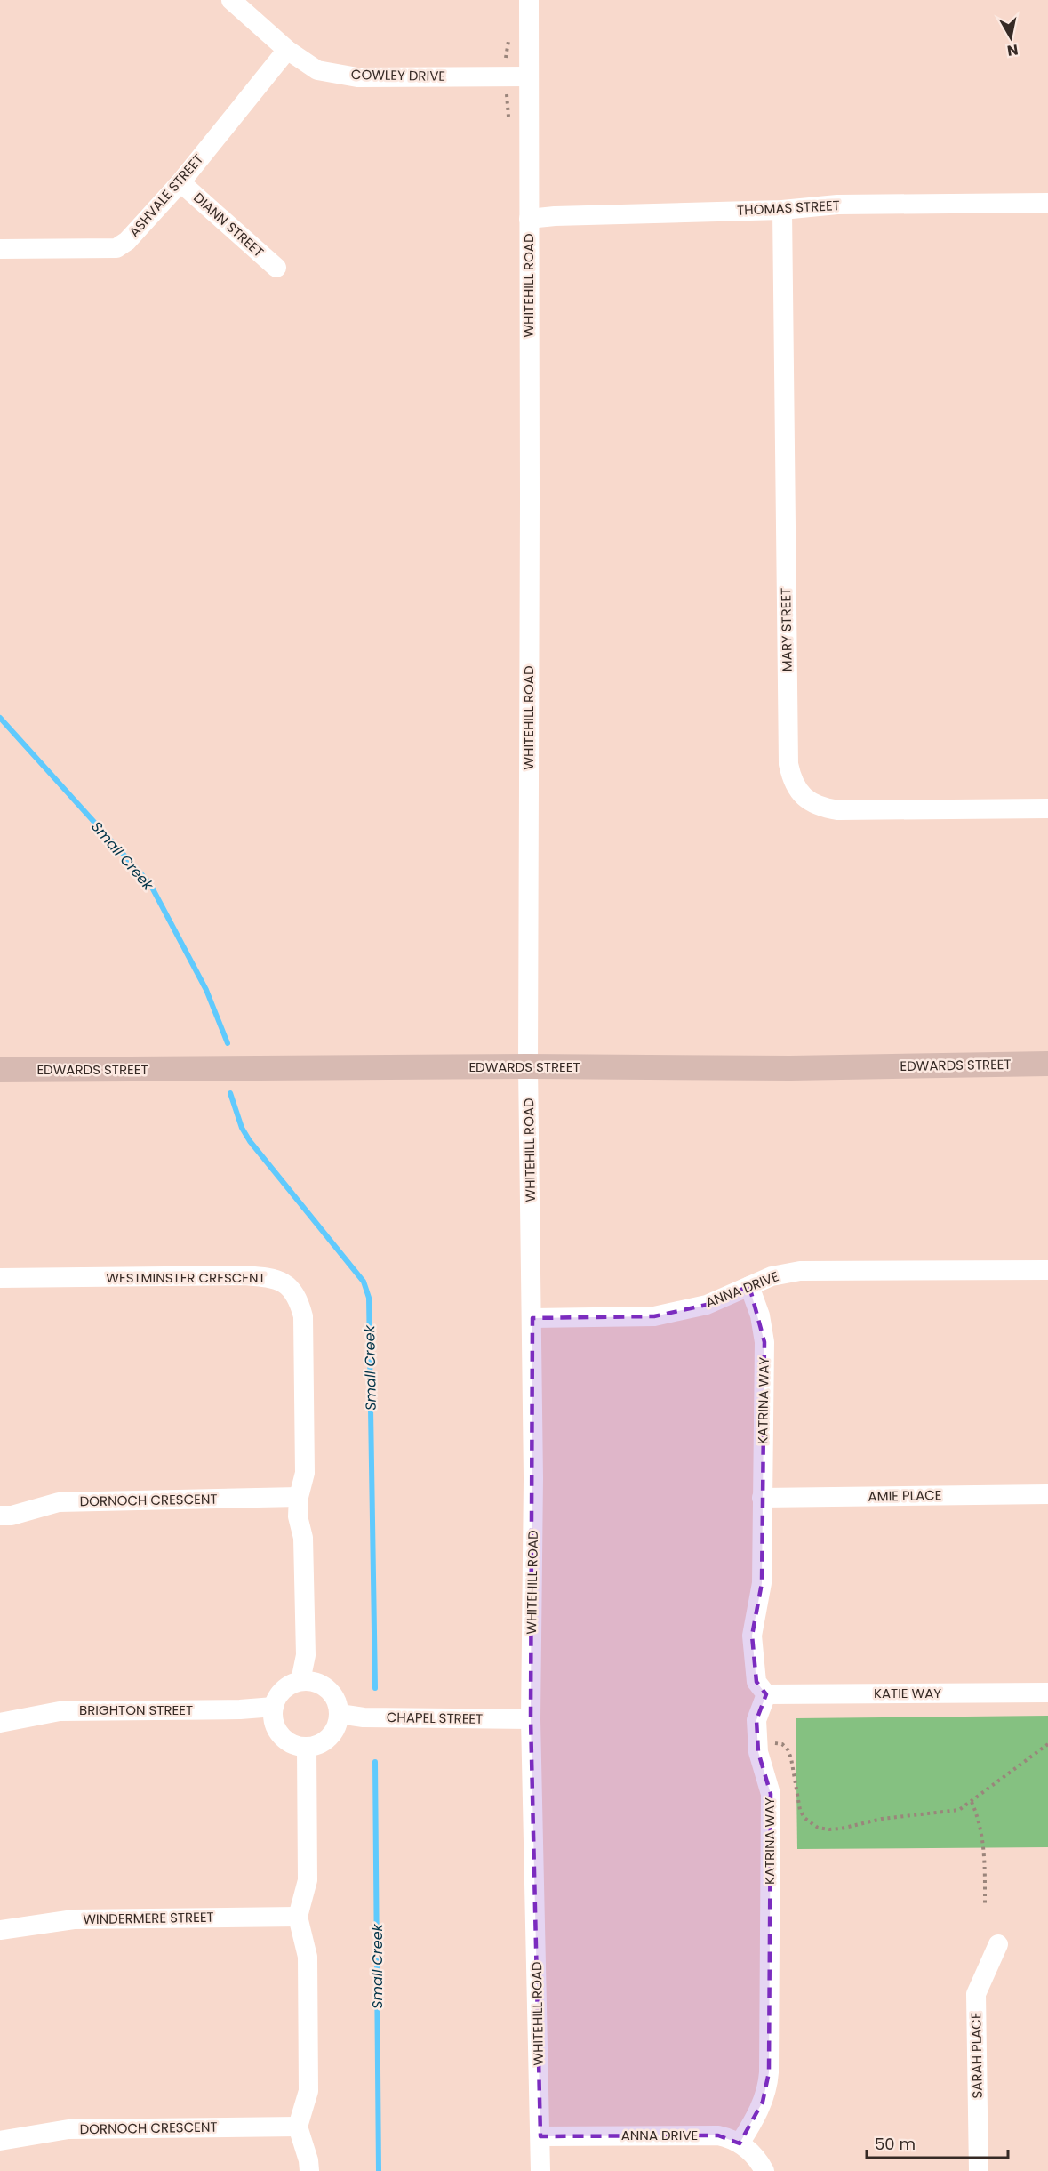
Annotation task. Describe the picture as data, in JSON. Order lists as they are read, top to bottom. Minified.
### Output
{"streets":{"main road":["EDWARDS STREET"],"street":["COWLEY DRIVE","ASHVALE STREET","THOMAS STREET","DIANN STREET","WHITEHILL ROAD","MARY STREET","WESTMINSTER CRESCENT","ANNA DRIVE","KATRINA WAY","AMIE PLACE","DORNOCH CRESCENT","KATIE WAY","BRIGHTON STREET","CHAPEL STREET","WINDERMERE STREET","SARAH PLACE"]},"crossings":[["COWLEY DRIVE","ASHVALE STREET"],["COWLEY DRIVE","WHITEHILL ROAD"],["ASHVALE STREET","DIANN STREET"],["THOMAS STREET","WHITEHILL ROAD"],["THOMAS STREET","MARY STREET"],["WHITEHILL ROAD","EDWARDS STREET"],["WHITEHILL ROAD","ANNA DRIVE"],["WHITEHILL ROAD","CHAPEL STREET"],["WESTMINSTER CRESCENT","DORNOCH CRESCENT"],["WESTMINSTER CRESCENT","BRIGHTON STREET"],["WESTMINSTER CRESCENT","CHAPEL STREET"],["ANNA DRIVE","KATRINA WAY"],["KATRINA WAY","AMIE PLACE"],["KATRINA WAY","KATIE WAY"],["BRIGHTON STREET","CHAPEL STREET"]],"water":["Small Creek"],"scale_bar":"50 m","north":"bottom"}
